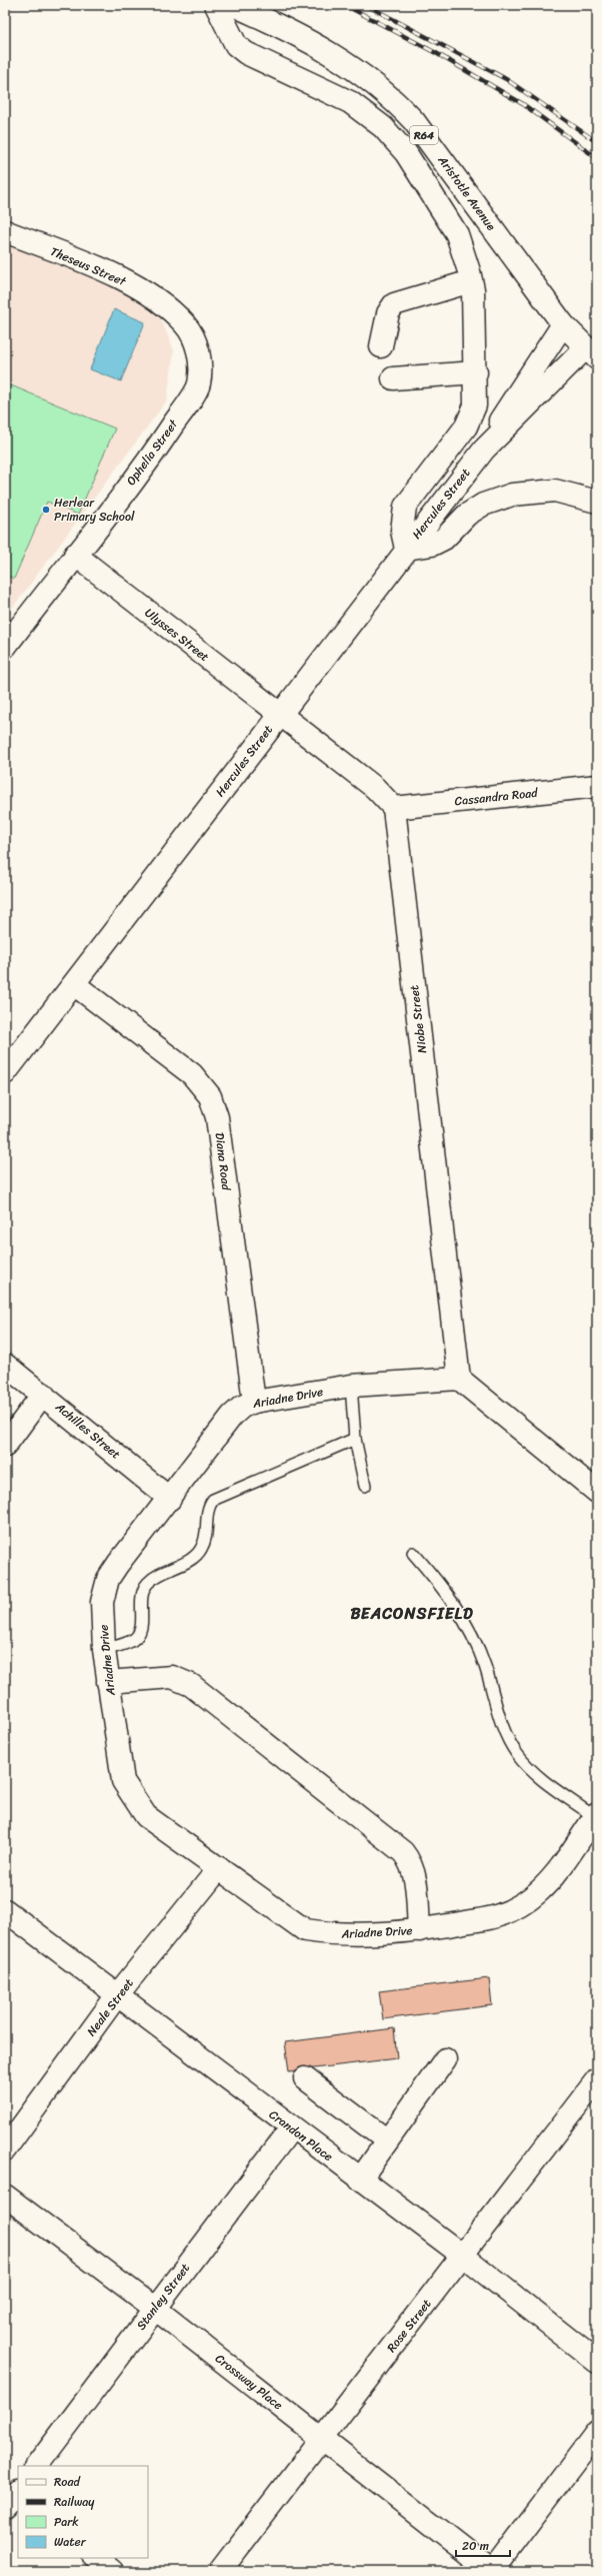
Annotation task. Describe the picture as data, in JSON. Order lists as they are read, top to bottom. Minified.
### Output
{"streets":{"street":["R64","Aristotle Avenue","Theseus Street","Ophelia Street","Hercules Street","Ulysses Street","Cassandra Road","Niobe Street","Diana Road","Ariadne Drive","Achilles Street","Neale Street","Crandon Place","Stanley Street","Rose Street","Crossway Place"]},"crossings":[["Aristotle Avenue","Hercules Street"],["Theseus Street","Ophelia Street"],["Ophelia Street","Ulysses Street"],["Hercules Street","Ulysses Street"],["Hercules Street","Diana Road"],["Cassandra Road","Niobe Street"],["Niobe Street","Ariadne Drive"],["Diana Road","Ariadne Drive"],["Ariadne Drive","Achilles Street"],["Ariadne Drive","Neale Street"],["Neale Street","Crandon Place"],["Crandon Place","Stanley Street"],["Crandon Place","Rose Street"],["Stanley Street","Crossway Place"],["Rose Street","Crossway Place"]],"districts":["BEACONSFIELD"],"places":["Herlear Primary School"],"legend":["Road","Railway","Park","Water"],"scale_bar":"20 m"}
